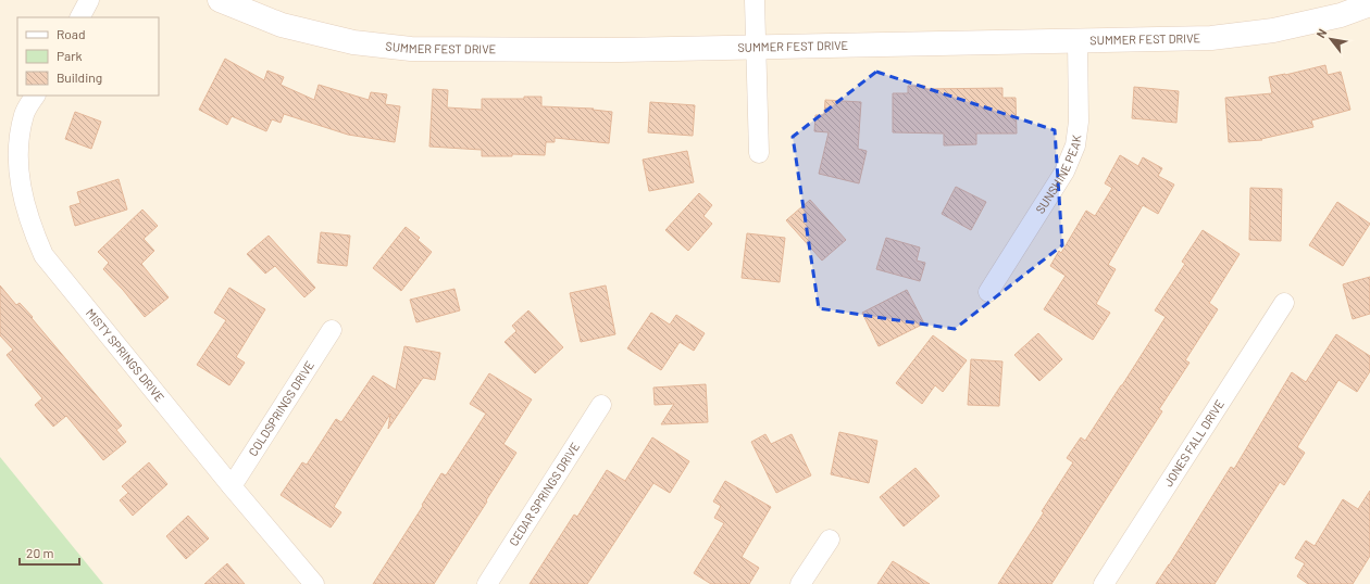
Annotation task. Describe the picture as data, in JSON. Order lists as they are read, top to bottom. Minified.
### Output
{"streets":{"street":["SUMMER FEST DRIVE","SUNSHINE PEAK","MISTY SPRINGS DRIVE","COLDSPRINGS DRIVE","JONES FALL DRIVE","CEDAR SPRINGS DRIVE"]},"crossings":[["SUMMER FEST DRIVE","SUNSHINE PEAK"],["MISTY SPRINGS DRIVE","COLDSPRINGS DRIVE"]],"legend":["Road","Park","Building"],"scale_bar":"20 m","north":"top left"}
